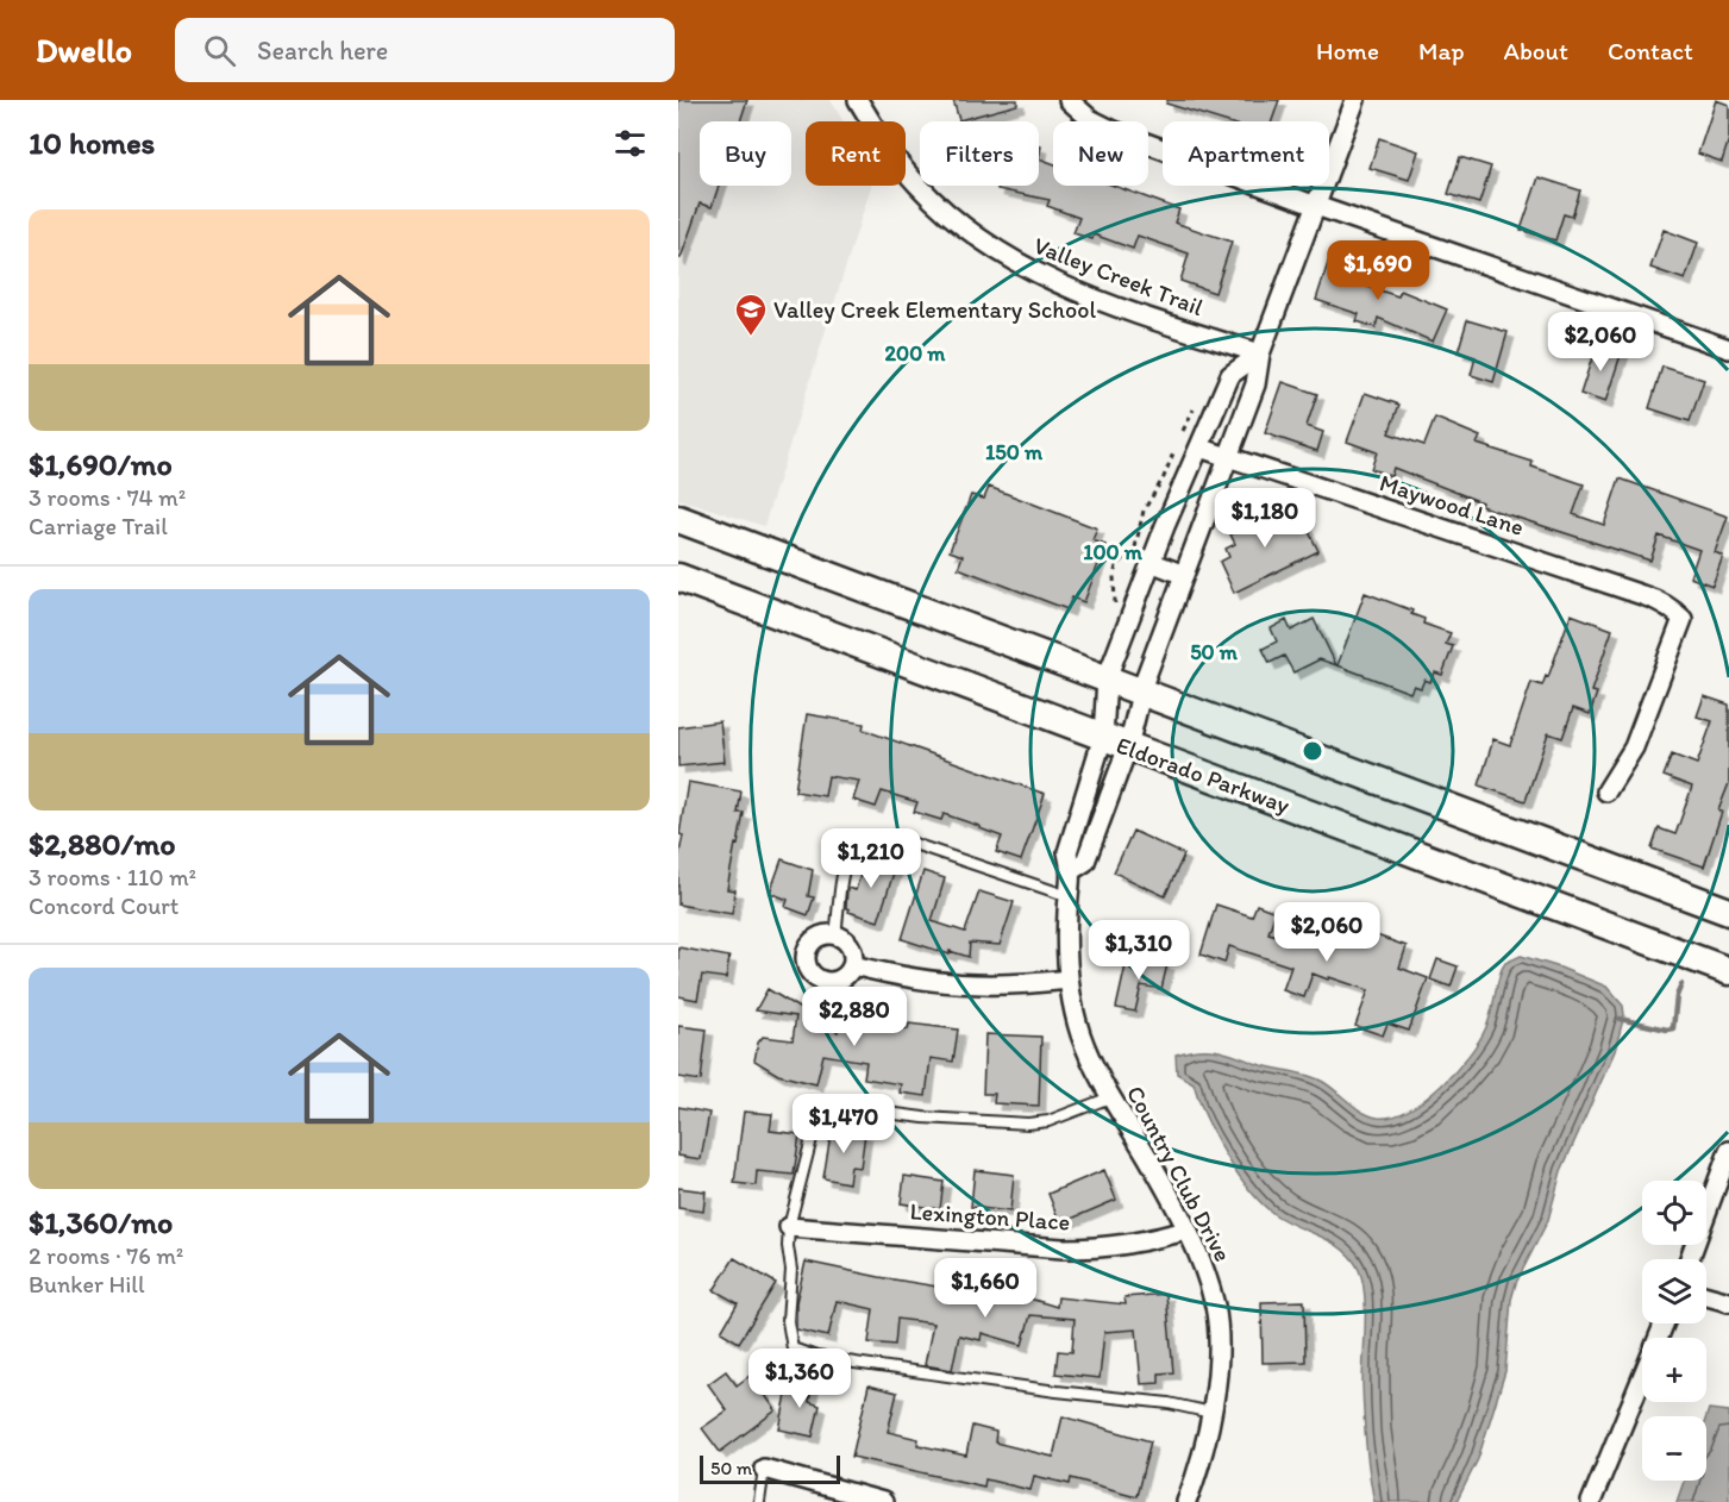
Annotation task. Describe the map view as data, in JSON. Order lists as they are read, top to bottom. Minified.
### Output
{"streets":{"main road":["Eldorado Parkway"],"street":["Valley Creek Trail","Maywood Lane","Country Club Drive","Lexington Place"]},"crossings":[["Valley Creek Trail","Country Club Drive"],["Maywood Lane","Country Club Drive"],["Eldorado Parkway","Country Club Drive"],["Country Club Drive","Lexington Place"]],"places":{"school or university":["Valley Creek Elementary School"]},"scale_bar":"50 m","page":{"header":"Dwello","search":"Search here","nav":["Home","Map","About","Contact"],"heading":"10 homes","chip":["Buy","Rent","Filters","New","Apartment"],"list":[{"name":"$1,690/mo","note":"3 rooms · 74 m² · Carriage Trail"},{"name":"$2,880/mo","note":"3 rooms · 110 m² · Concord Court"},{"name":"$1,360/mo","note":"2 rooms · 76 m² · Bunker Hill"}],"price":["$1,690","$2,060","$1,180","$1,210","$2,060","$1,310","$2,880","$1,470","$1,660","$1,360"],"map_buttons":["+","−"],"scale":"50 m"},"rings":["200 m","150 m","100 m","50 m"]}
